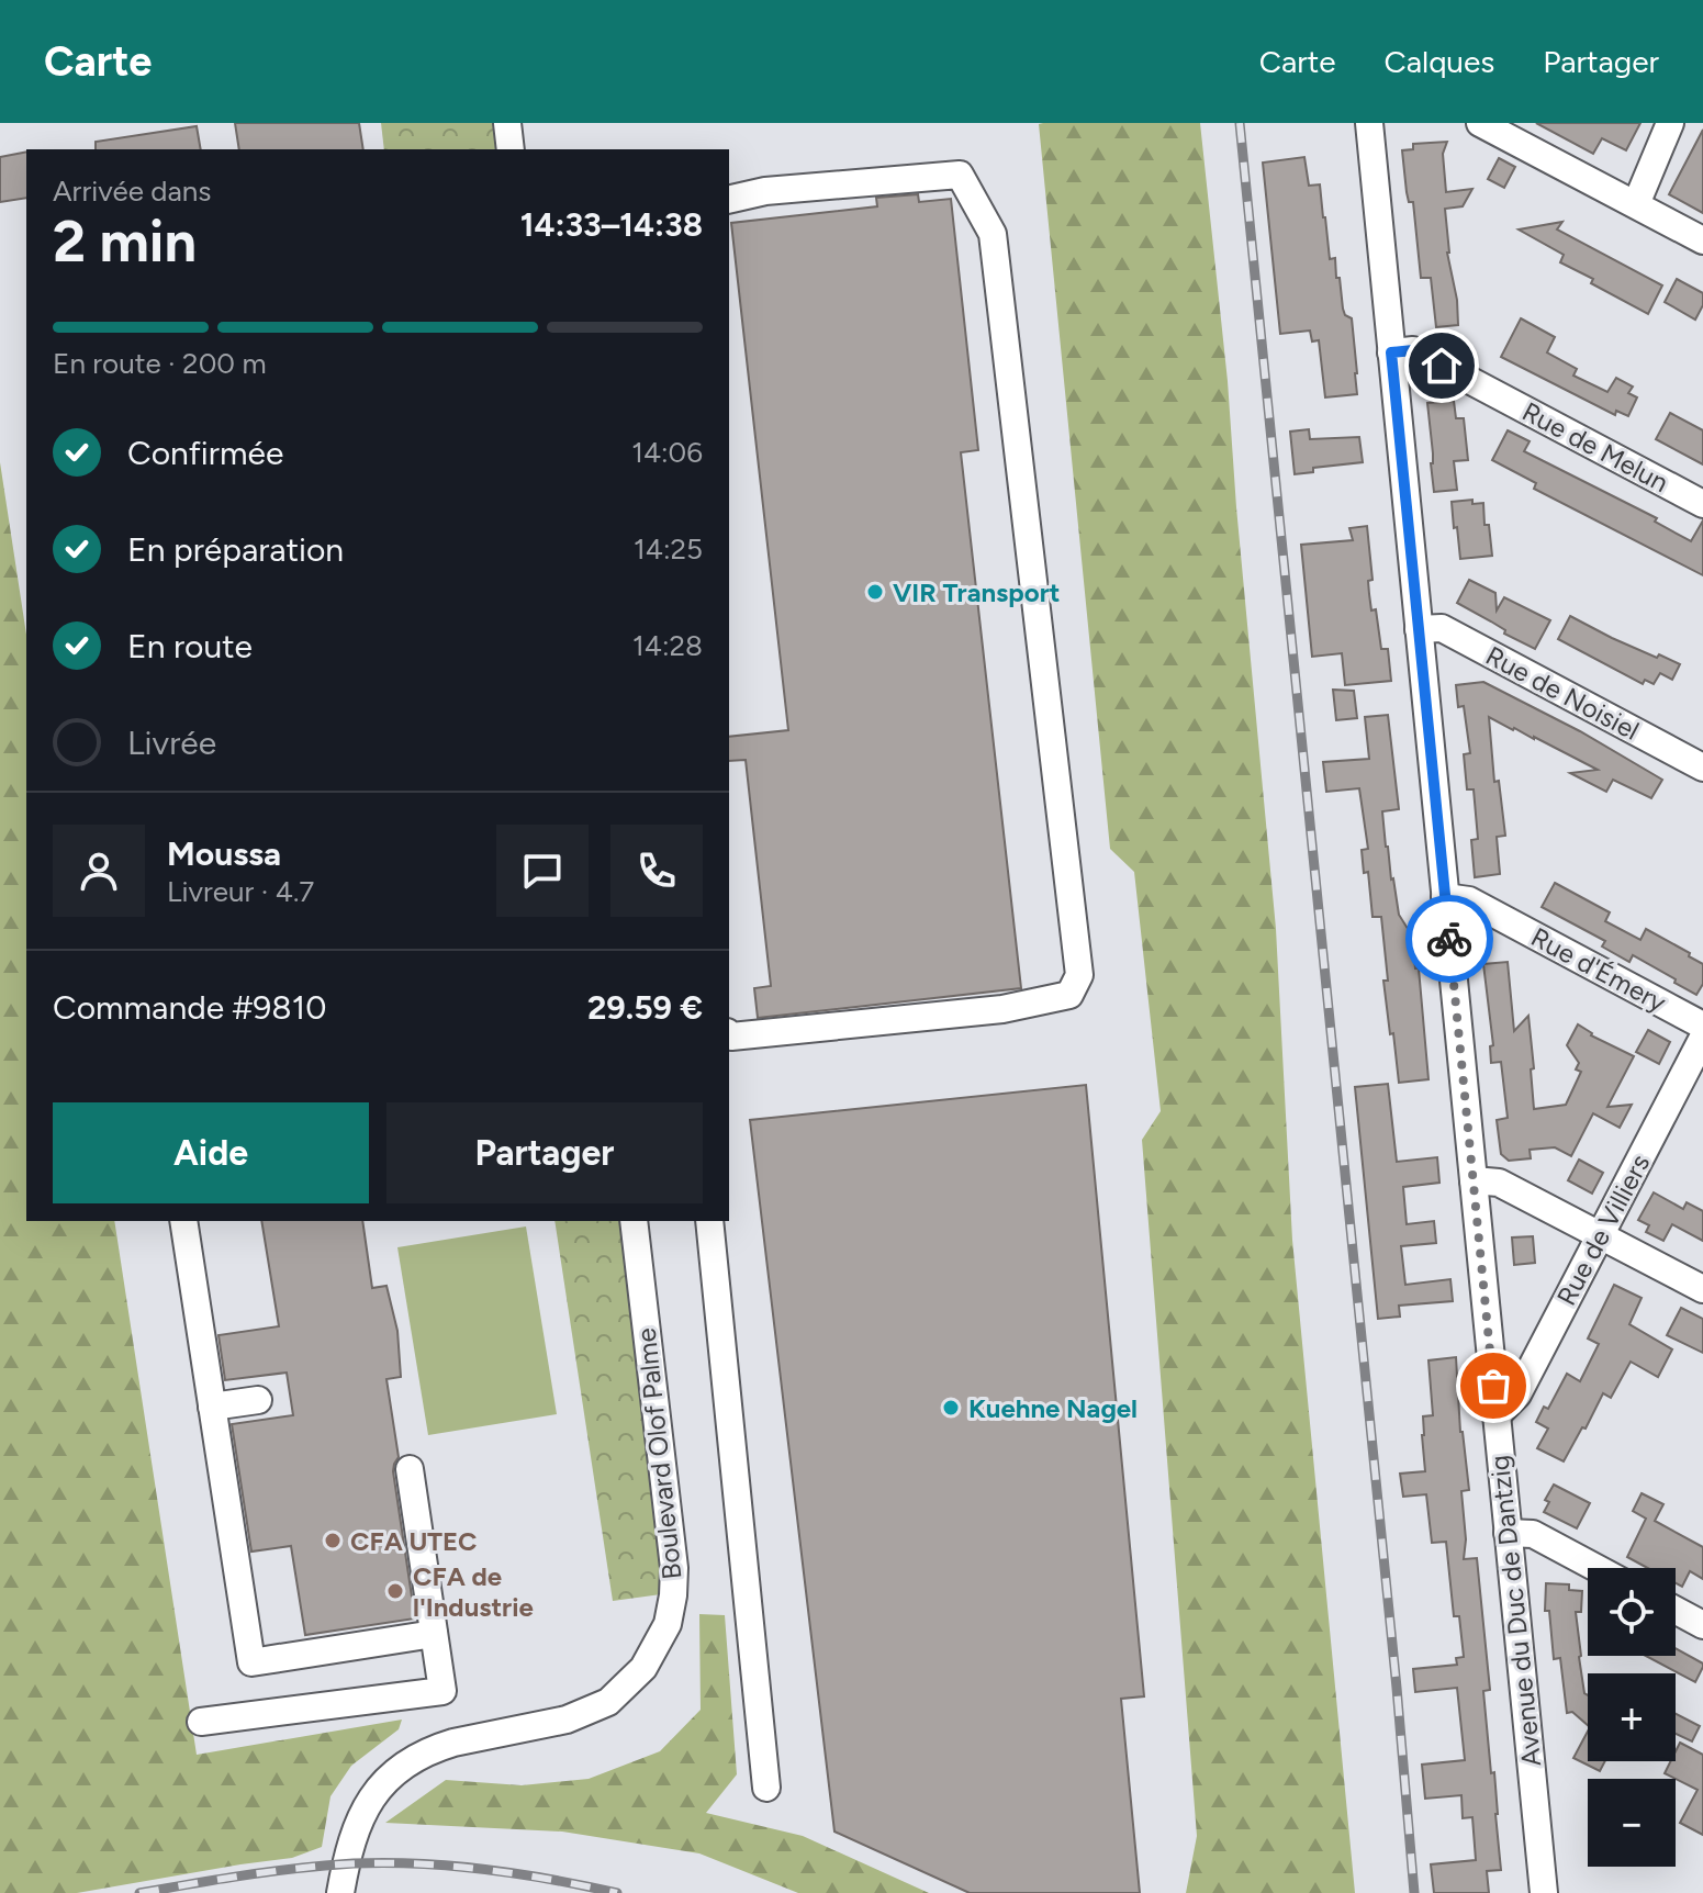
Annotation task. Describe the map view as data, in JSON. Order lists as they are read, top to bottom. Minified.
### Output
{"streets":{"street":["Rue de Melun","Rue de Noisiel","Rue d'Émery","Rue de Villiers","Boulevard Olof Palme","Avenue du Duc de Dantzig"]},"crossings":[["Rue de Melun","Avenue du Duc de Dantzig"],["Rue de Noisiel","Avenue du Duc de Dantzig"],["Rue d'Émery","Avenue du Duc de Dantzig"],["Rue de Villiers","Avenue du Duc de Dantzig"]],"places":["VIR Transport","Kuehne Nagel","CFA UTEC","CFA de l'Industrie"],"page":{"header":"Carte","nav":["Carte","Calques","Partager"],"heading":["2 min","Arrivée dans","14:33–14:38"],"panel":["Moussa","Livreur · 4.7","Commande #9810","29.59 €"],"bar":"En route · 200 m","list":[["Confirmée","14:06"],["En préparation","14:25"],["En route","14:28"],"Livrée"],"buttons":["Aide","Partager"],"map_buttons":["+","−"]}}
